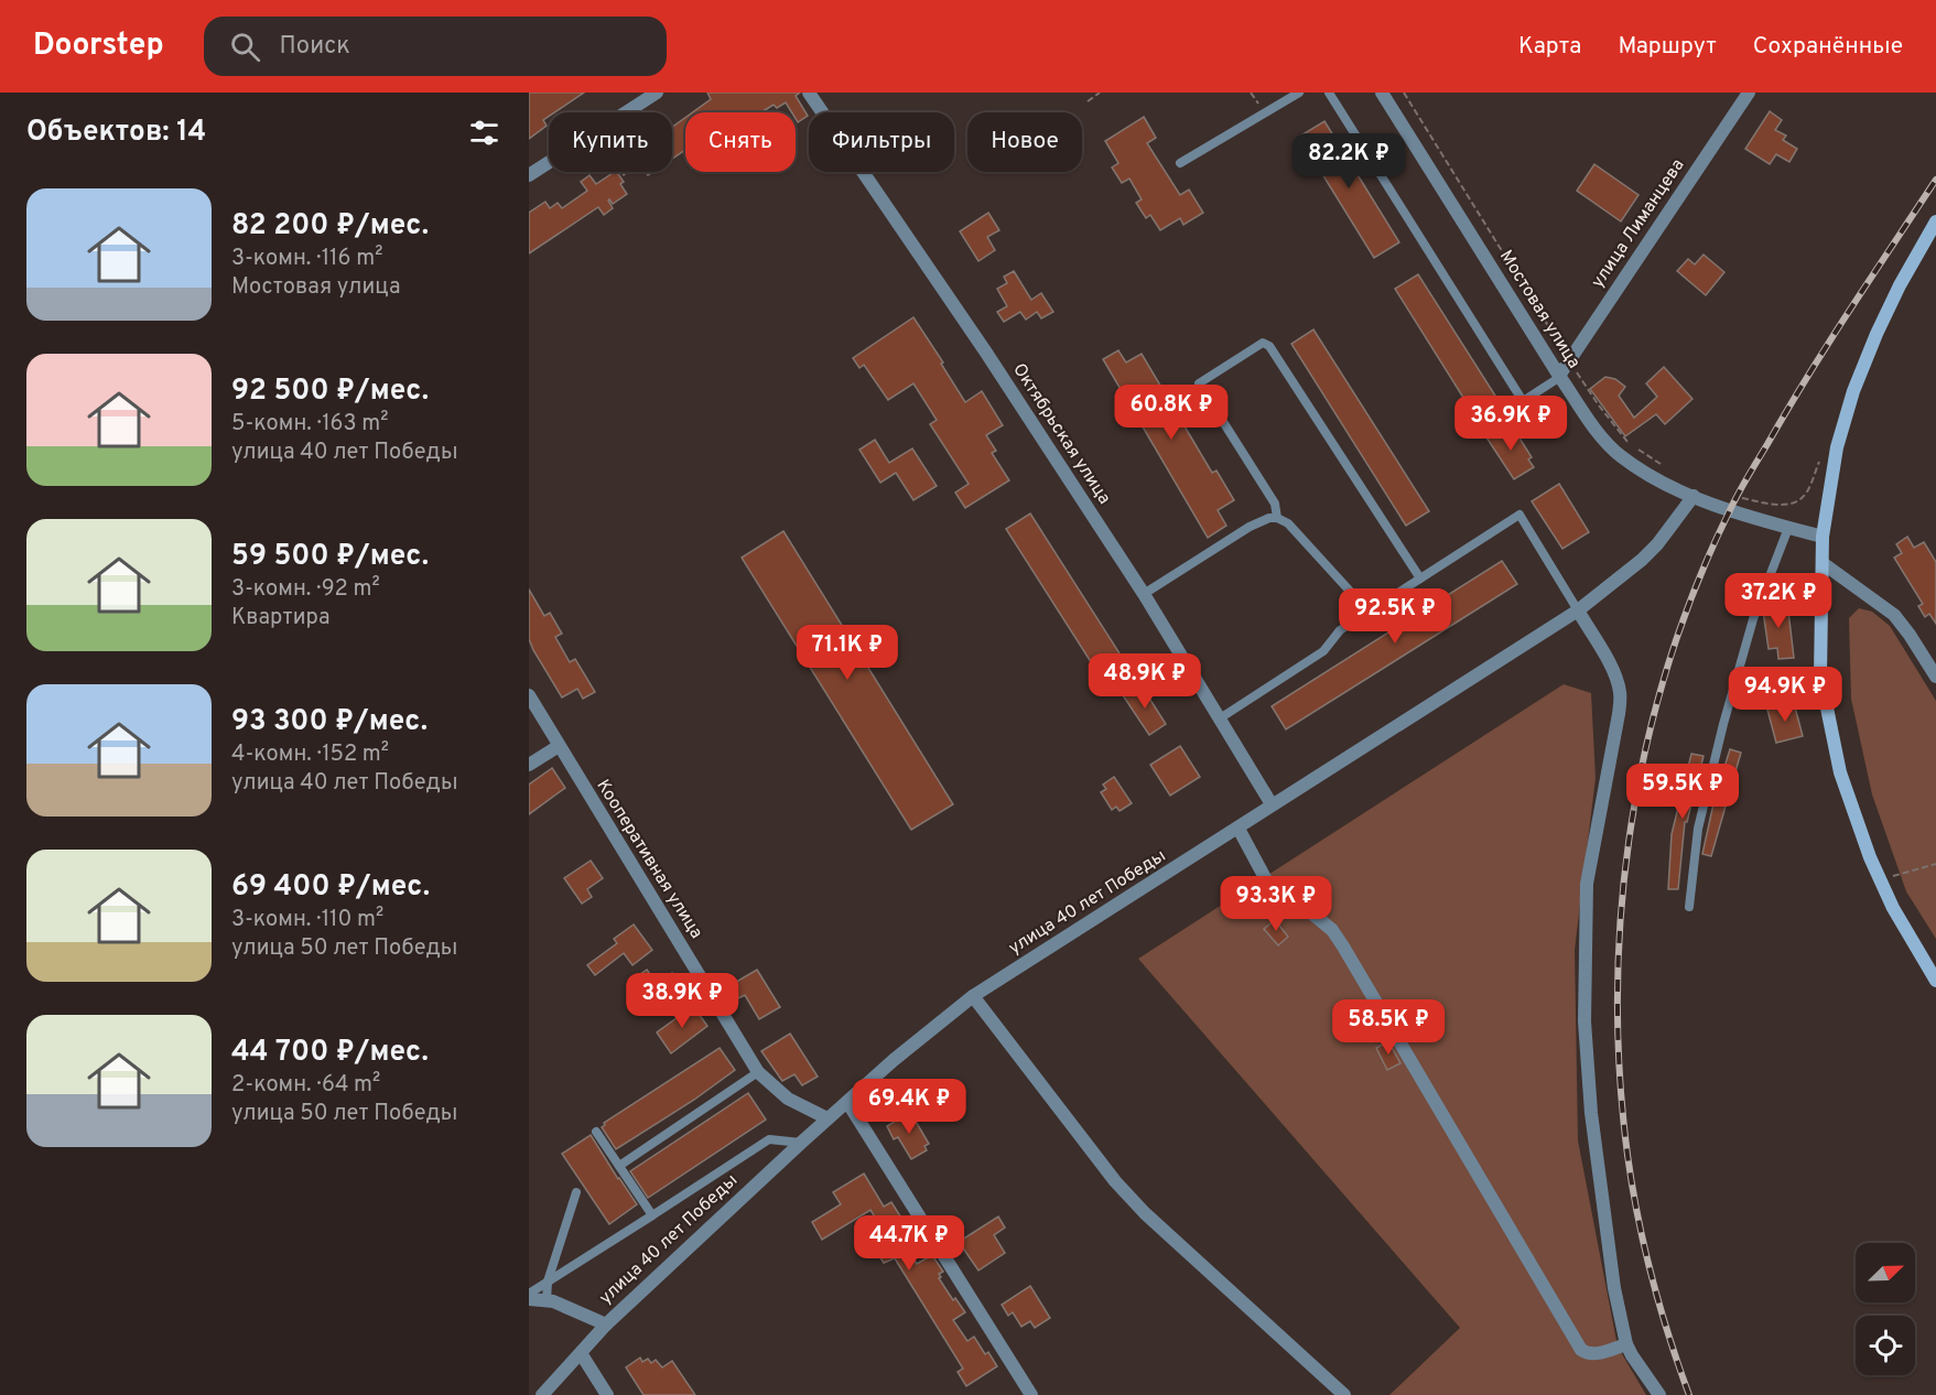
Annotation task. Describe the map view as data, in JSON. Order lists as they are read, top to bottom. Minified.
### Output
{"streets":{"street":["улица Лиманцева","Мостовая улица","Октябрьская улица","Кооперативная улица","улица 40 лет Победы"]},"crossings":[["улица Лиманцева","Мостовая улица"],["Мостовая улица","улица 40 лет Победы"],["Октябрьская улица","улица 40 лет Победы"],["Кооперативная улица","улица 40 лет Победы"]],"north":"top right","page":{"header":"Doorstep","search":"Поиск","nav":["Карта","Маршрут","Сохранённые"],"heading":"Объектов: 14","chip":["Купить","Снять","Фильтры","Новое"],"price":["82.2K ₽","60.8K ₽","36.9K ₽","37.2K ₽","92.5K ₽","71.1K ₽","48.9K ₽","94.9K ₽","59.5K ₽","93.3K ₽","38.9K ₽","58.5K ₽","69.4K ₽","44.7K ₽"],"list":[{"name":"82 200 ₽/мес.","note":"3-комн. · 116 m² · Мостовая улица"},{"name":"92 500 ₽/мес.","note":"5-комн. · 163 m² · улица 40 лет Победы"},{"name":"59 500 ₽/мес.","note":"3-комн. · 92 m² · Квартира"},{"name":"93 300 ₽/мес.","note":"4-комн. · 152 m² · улица 40 лет Победы"},{"name":"69 400 ₽/мес.","note":"3-комн. · 110 m² · улица 50 лет Победы"},{"name":"44 700 ₽/мес.","note":"2-комн. · 64 m² · улица 50 лет Победы"}]}}
